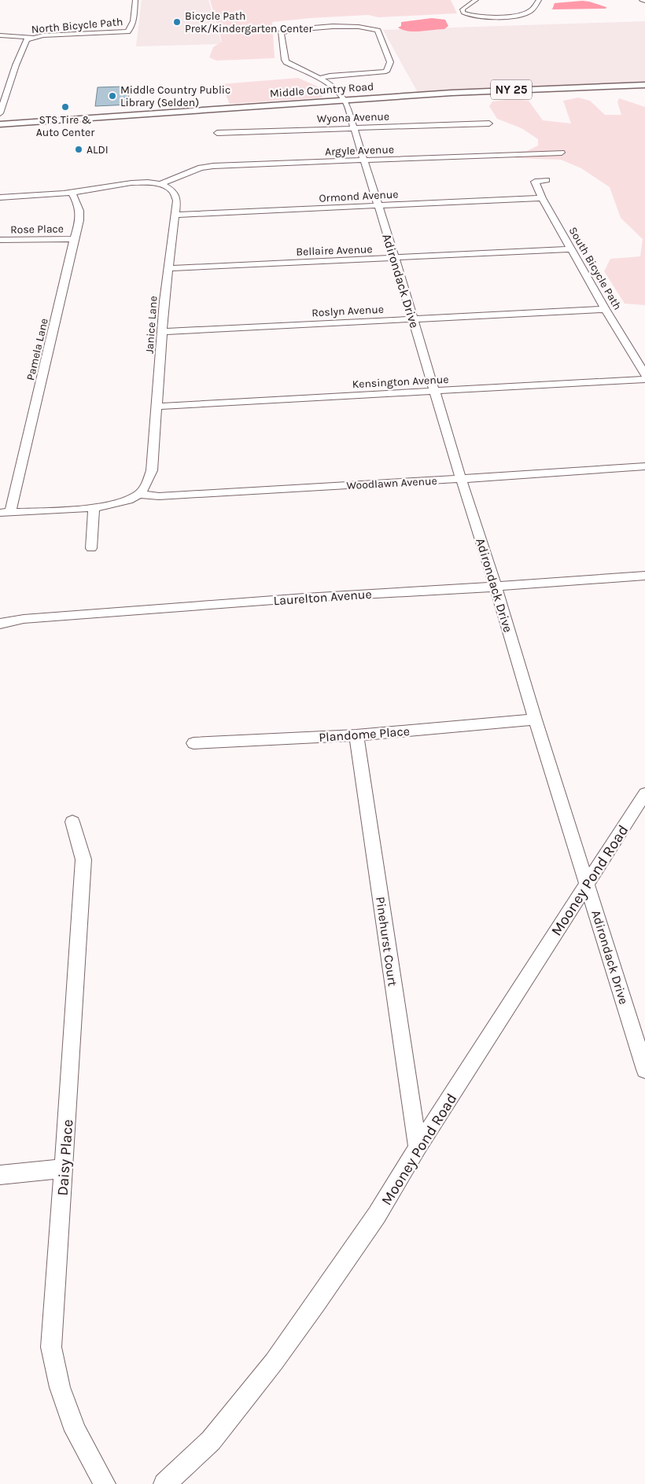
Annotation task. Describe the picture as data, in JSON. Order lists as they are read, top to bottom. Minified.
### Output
{"streets":{"main road":["Middle Country Road","NY 25"],"street":["North Bicycle Path","Wyona Avenue","Argyle Avenue","Ormond Avenue","Rose Place","Bellaire Avenue","South Bicycle Path","Adirondack Drive","Roslyn Avenue","Janice Lane","Pamela Lane","Kensington Avenue","Woodlawn Avenue","Laurelton Avenue","Plandome Place","Mooney Pond Road","Pinehurst Court","Daisy Place"]},"crossings":[["Middle Country Road","Adirondack Drive"],["Wyona Avenue","Adirondack Drive"],["Argyle Avenue","Adirondack Drive"],["Argyle Avenue","Janice Lane"],["Ormond Avenue","South Bicycle Path"],["Ormond Avenue","Adirondack Drive"],["Ormond Avenue","Janice Lane"],["Rose Place","Pamela Lane"],["Bellaire Avenue","South Bicycle Path"],["Bellaire Avenue","Adirondack Drive"],["Bellaire Avenue","Janice Lane"],["South Bicycle Path","Roslyn Avenue"],["Adirondack Drive","Roslyn Avenue"],["Adirondack Drive","Kensington Avenue"],["Adirondack Drive","Woodlawn Avenue"],["Adirondack Drive","Laurelton Avenue"],["Adirondack Drive","Plandome Place"],["Adirondack Drive","Mooney Pond Road"],["Roslyn Avenue","Janice Lane"],["Janice Lane","Kensington Avenue"],["Janice Lane","Woodlawn Avenue"],["Plandome Place","Pinehurst Court"],["Mooney Pond Road","Pinehurst Court"]],"places":["Bicycle Path PreK/Kindergarten Center","Middle Country Public Library (Selden)","STS Tire & Auto Center","ALDI"]}
